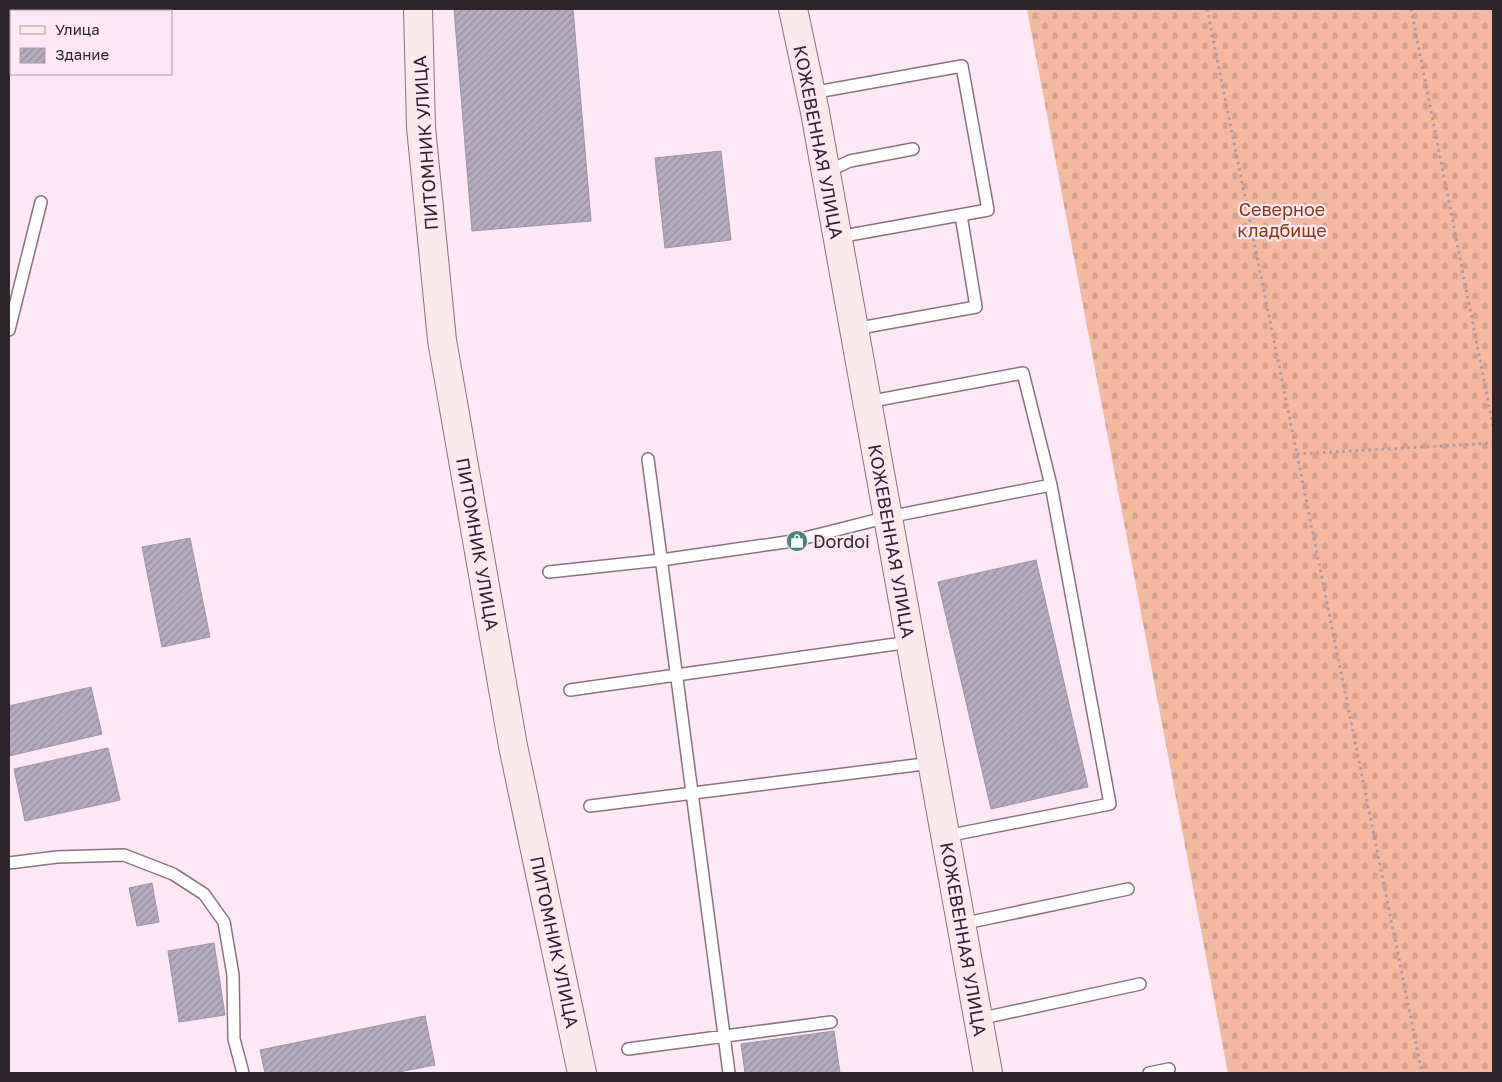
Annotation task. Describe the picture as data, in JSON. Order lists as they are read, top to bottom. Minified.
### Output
{"streets":{"street":["КОЖЕВЕННАЯ УЛИЦА","ПИТОМНИК УЛИЦА"]},"parks":["Северное кладбище"],"places":{"shop":["Dordoi"]},"legend":["Улица","Здание"]}
